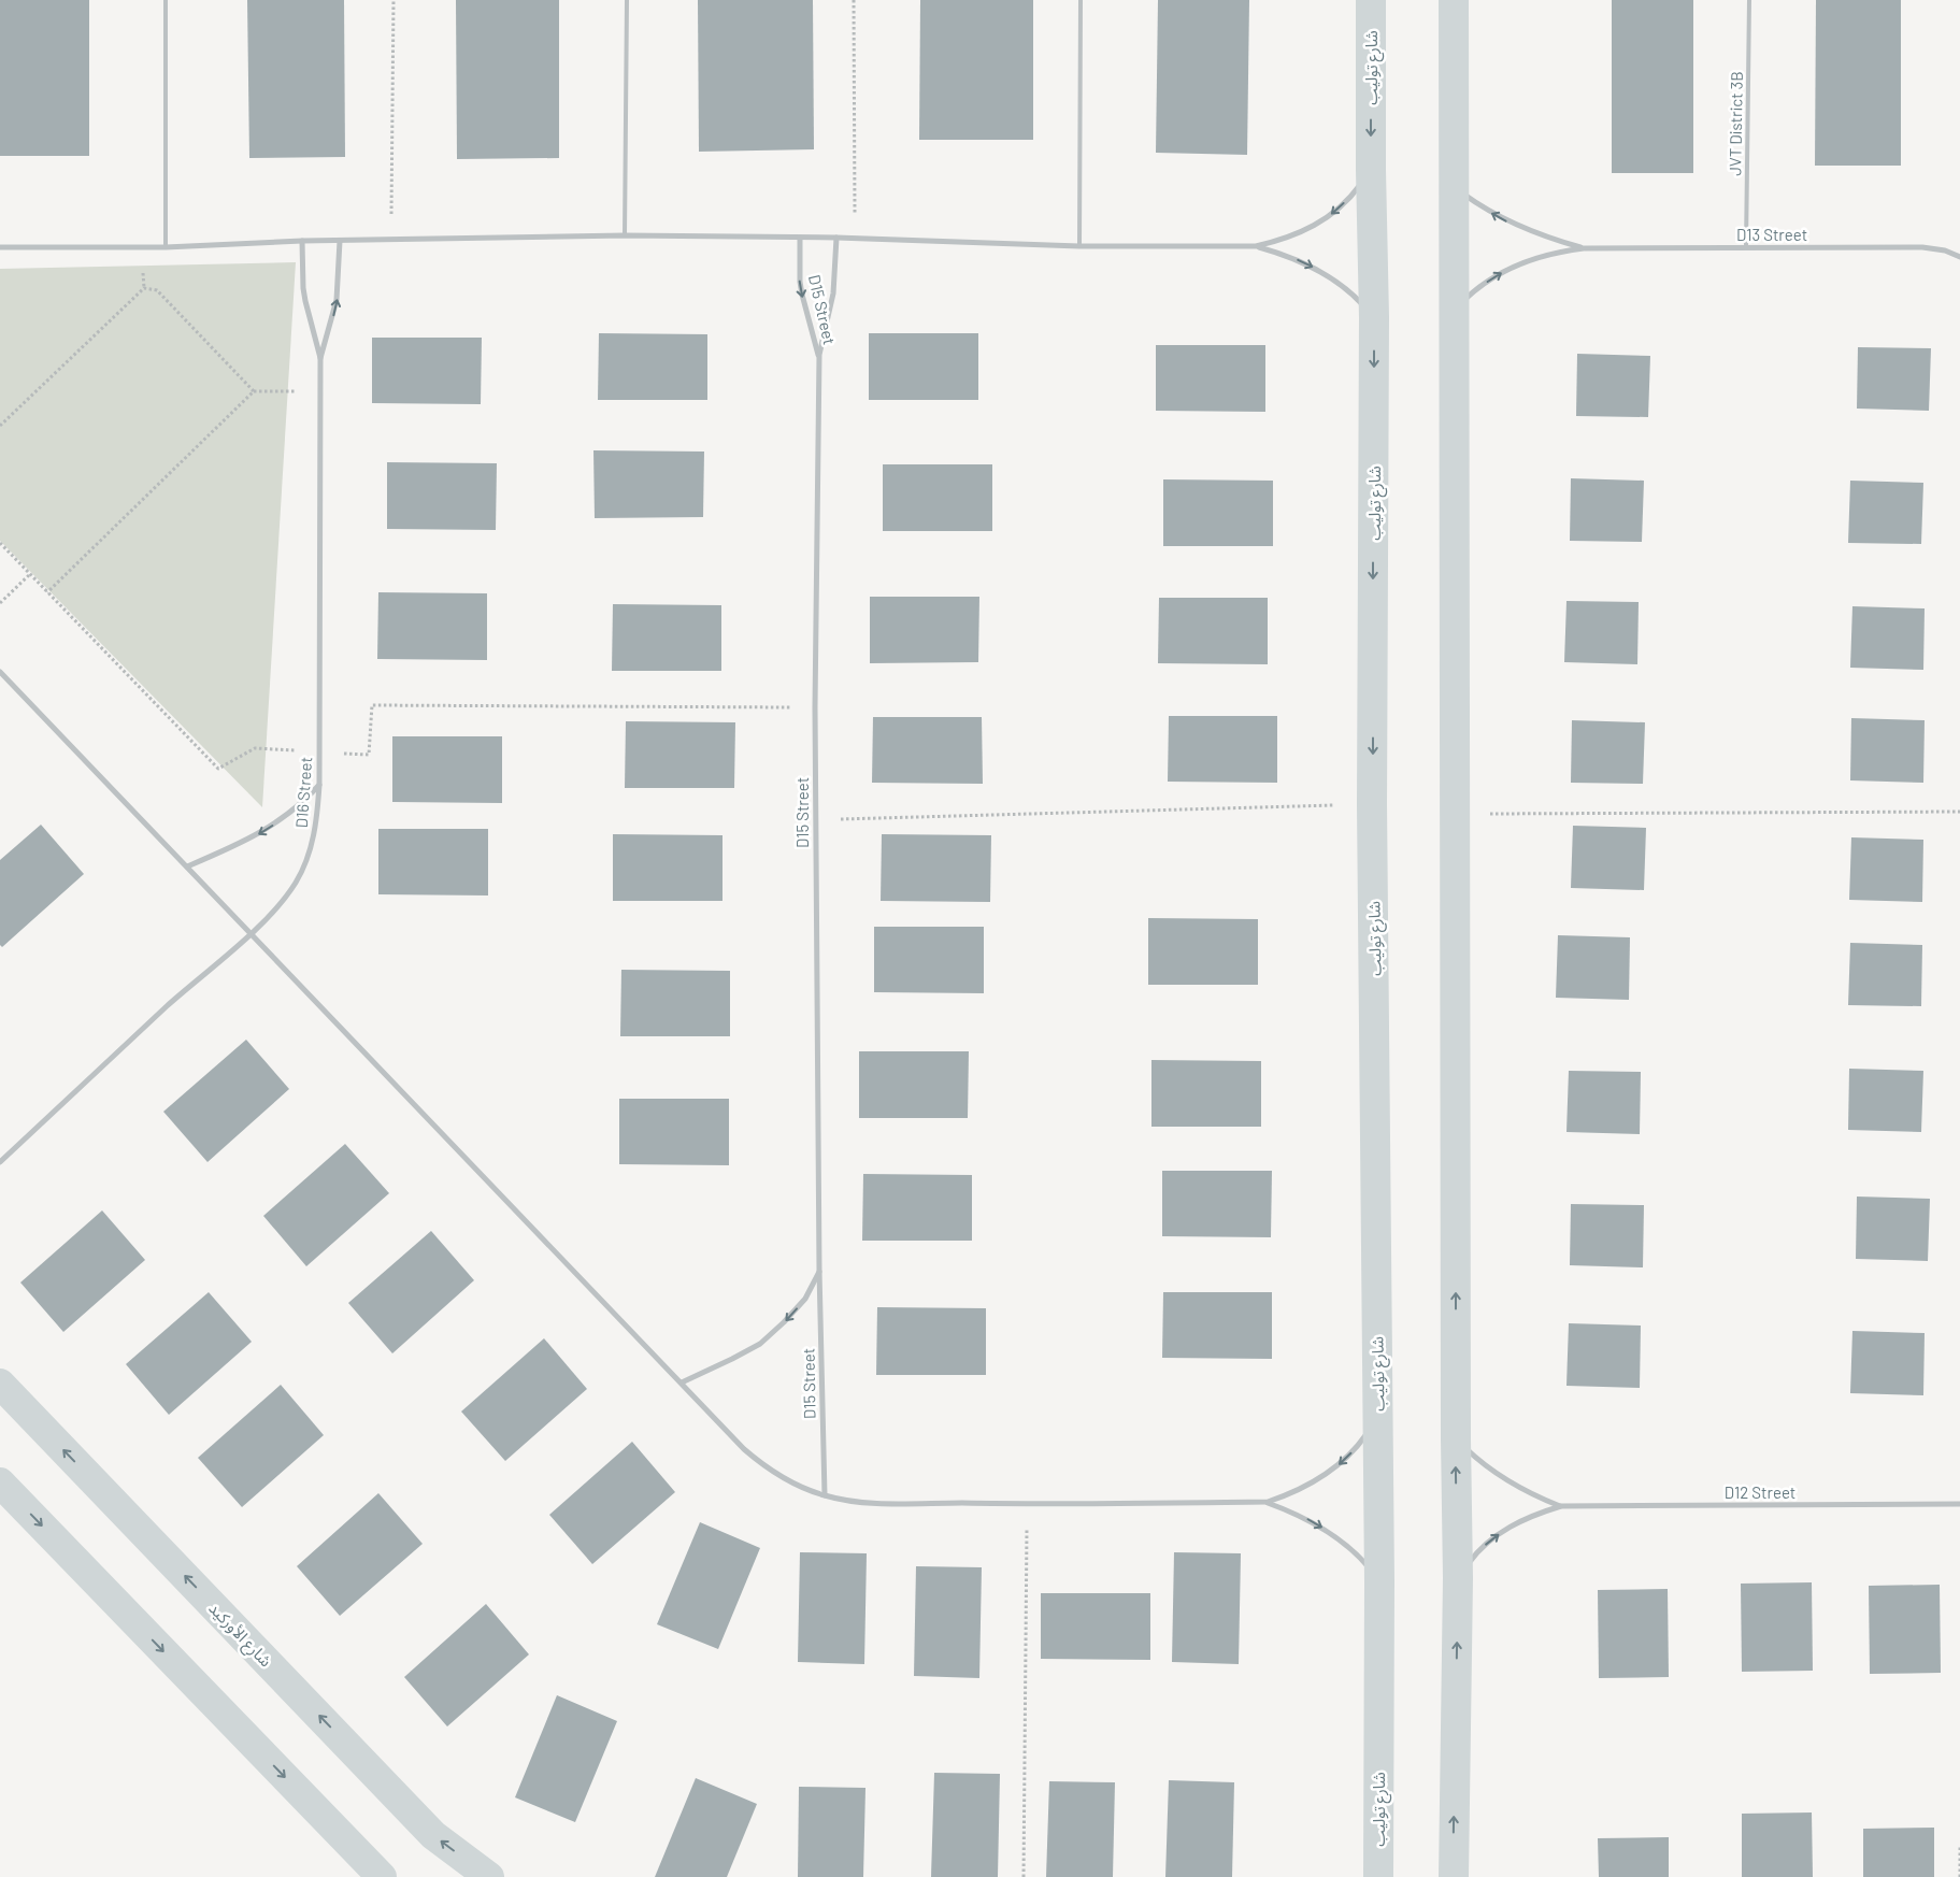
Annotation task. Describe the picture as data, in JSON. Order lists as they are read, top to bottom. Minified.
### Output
{"streets":{"street":["شارع توليب","D13 Street","D15 Street","D16 Street","D12 Street","شارع الأوركيد"],"lane":["JVT District 3B"]},"crossings":[["JVT District 3B","D13 Street"]]}
